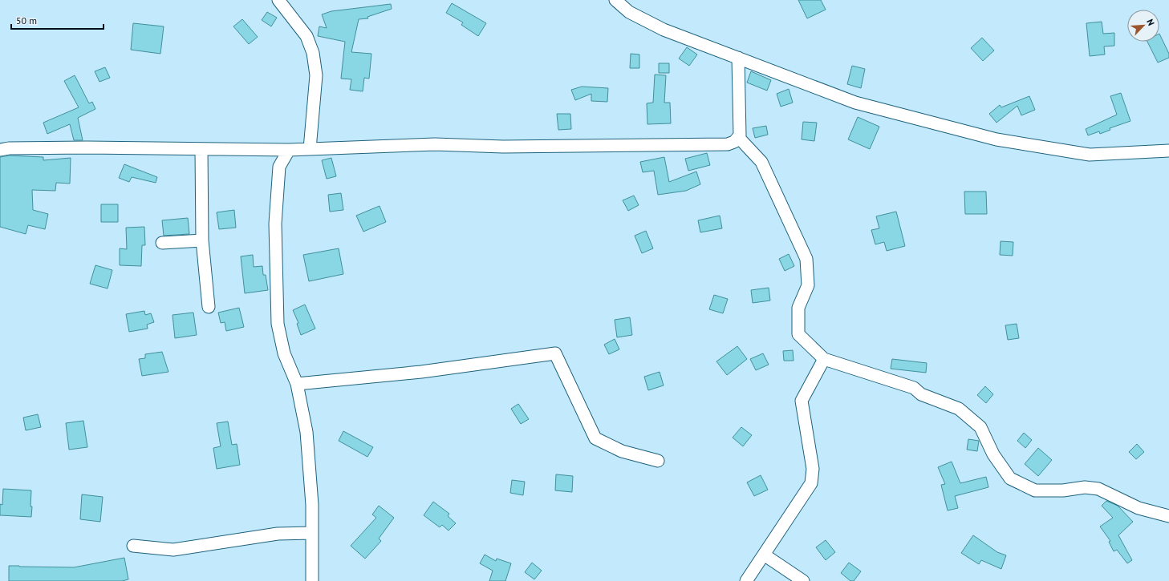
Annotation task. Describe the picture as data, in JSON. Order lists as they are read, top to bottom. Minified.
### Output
{"scale_bar":"50 m","north":"top right"}
